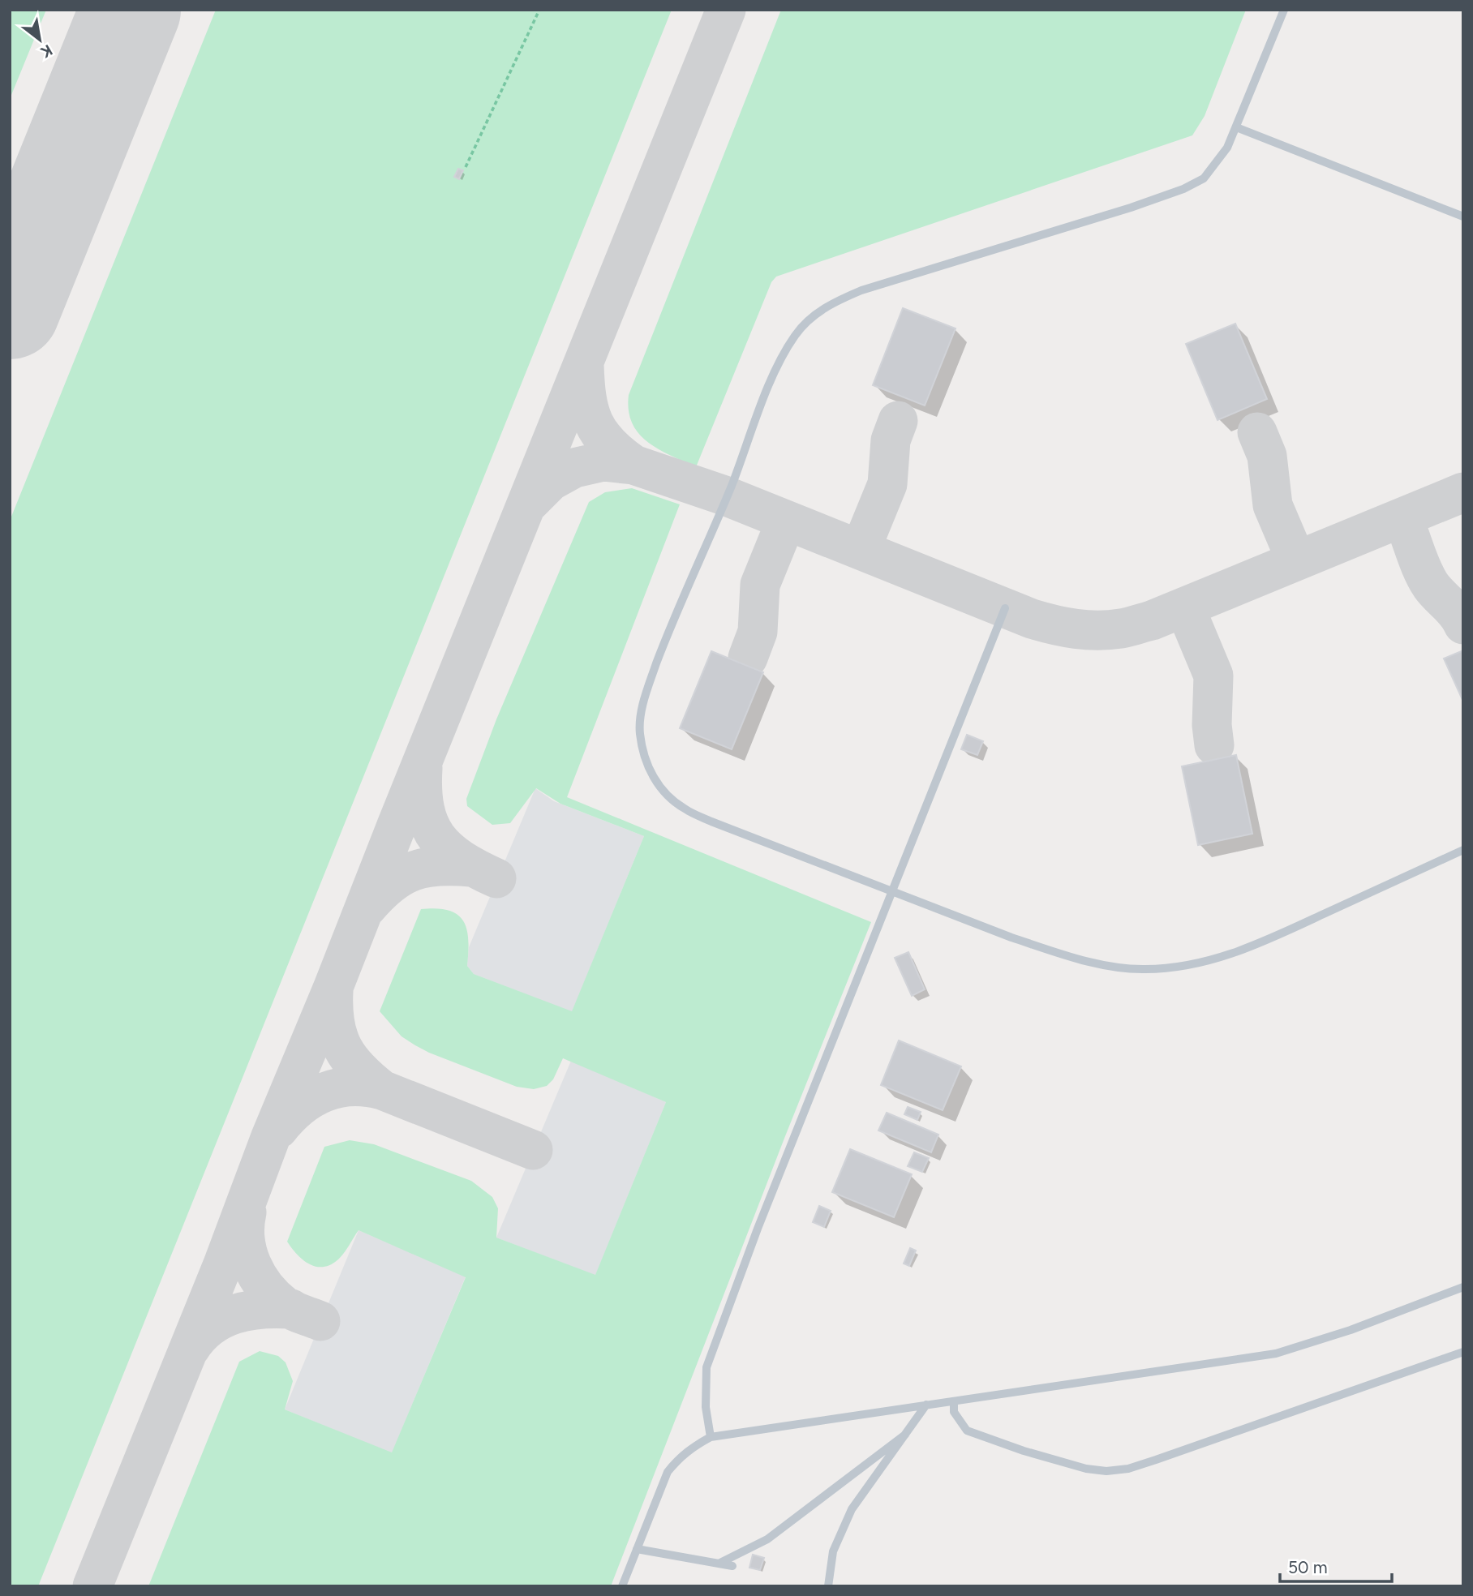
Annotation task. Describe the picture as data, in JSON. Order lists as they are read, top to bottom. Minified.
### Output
{"scale_bar":"50 m","north":"bottom right"}
